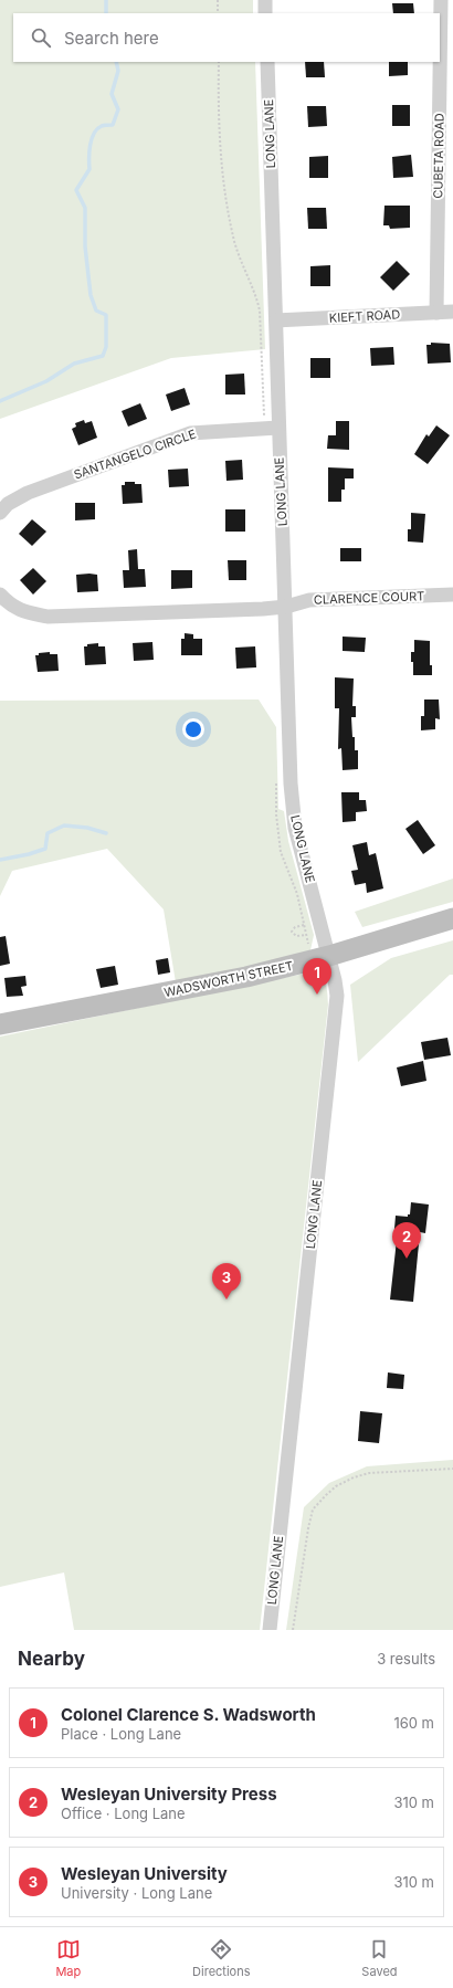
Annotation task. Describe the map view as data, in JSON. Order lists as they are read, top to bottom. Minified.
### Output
{"streets":{"street":["LONG LANE","CUBETA ROAD","KIEFT ROAD","SANTANGELO CIRCLE","CLARENCE COURT","WADSWORTH STREET"]},"crossings":[["LONG LANE","KIEFT ROAD"],["LONG LANE","SANTANGELO CIRCLE"],["LONG LANE","CLARENCE COURT"],["LONG LANE","WADSWORTH STREET"],["CUBETA ROAD","KIEFT ROAD"]],"page":{"search":"Search here","pins":["1","2","3"],"heading":["Nearby","3 results"],"list":[{"mark":"1","name":"Colonel Clarence S. Wadsworth","note":"Place · Long Lane","value":"160 m"},{"mark":"2","name":"Wesleyan University Press","note":"Office · Long Lane","value":"310 m"},{"mark":"3","name":"Wesleyan University","note":"University · Long Lane","value":"310 m"}],"nav":["Map","Directions","Saved"]}}
